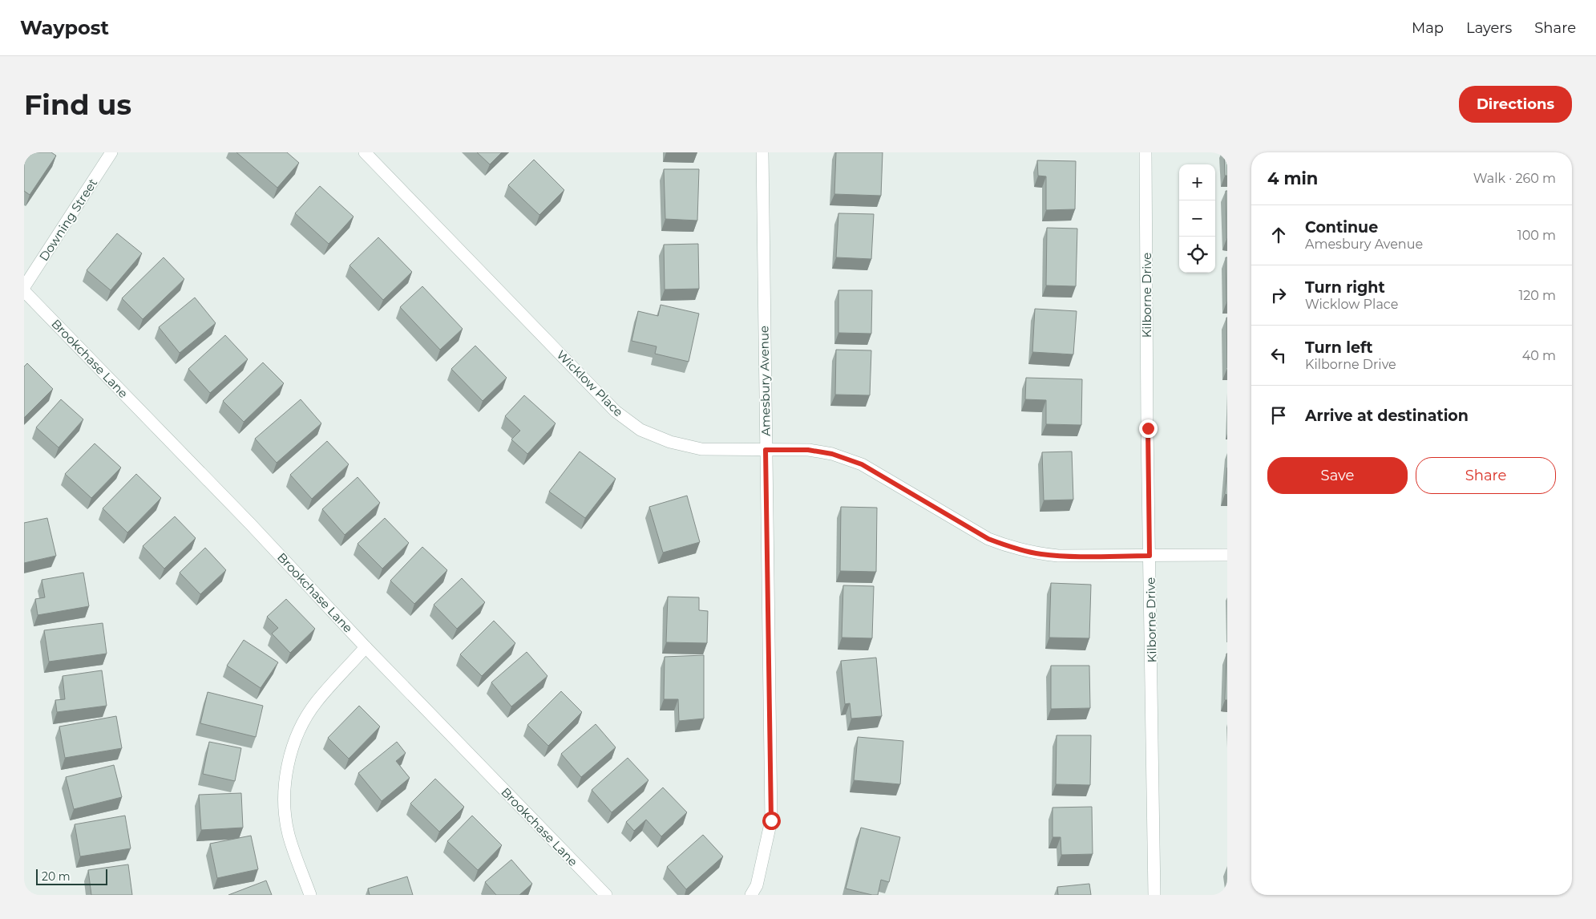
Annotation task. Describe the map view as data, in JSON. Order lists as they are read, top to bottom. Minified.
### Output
{"streets":{"street":["Downing Street","Kilborne Drive","Brookchase Lane","Amesbury Avenue","Wicklow Place"]},"crossings":[["Kilborne Drive","Wicklow Place"],["Amesbury Avenue","Wicklow Place"]],"scale_bar":"20 m","page":{"header":"Waypost","nav":["Map","Layers","Share"],"buttons":["Directions",["Save","Share"]],"title":"Find us","heading":["4 min","Walk · 260 m"],"map_buttons":["+","−"],"list":[["Continue","Amesbury Avenue","100 m"],["Turn right","Wicklow Place","120 m"],["Turn left","Kilborne Drive","40 m"],"Arrive at destination"],"scale":"20 m"}}
